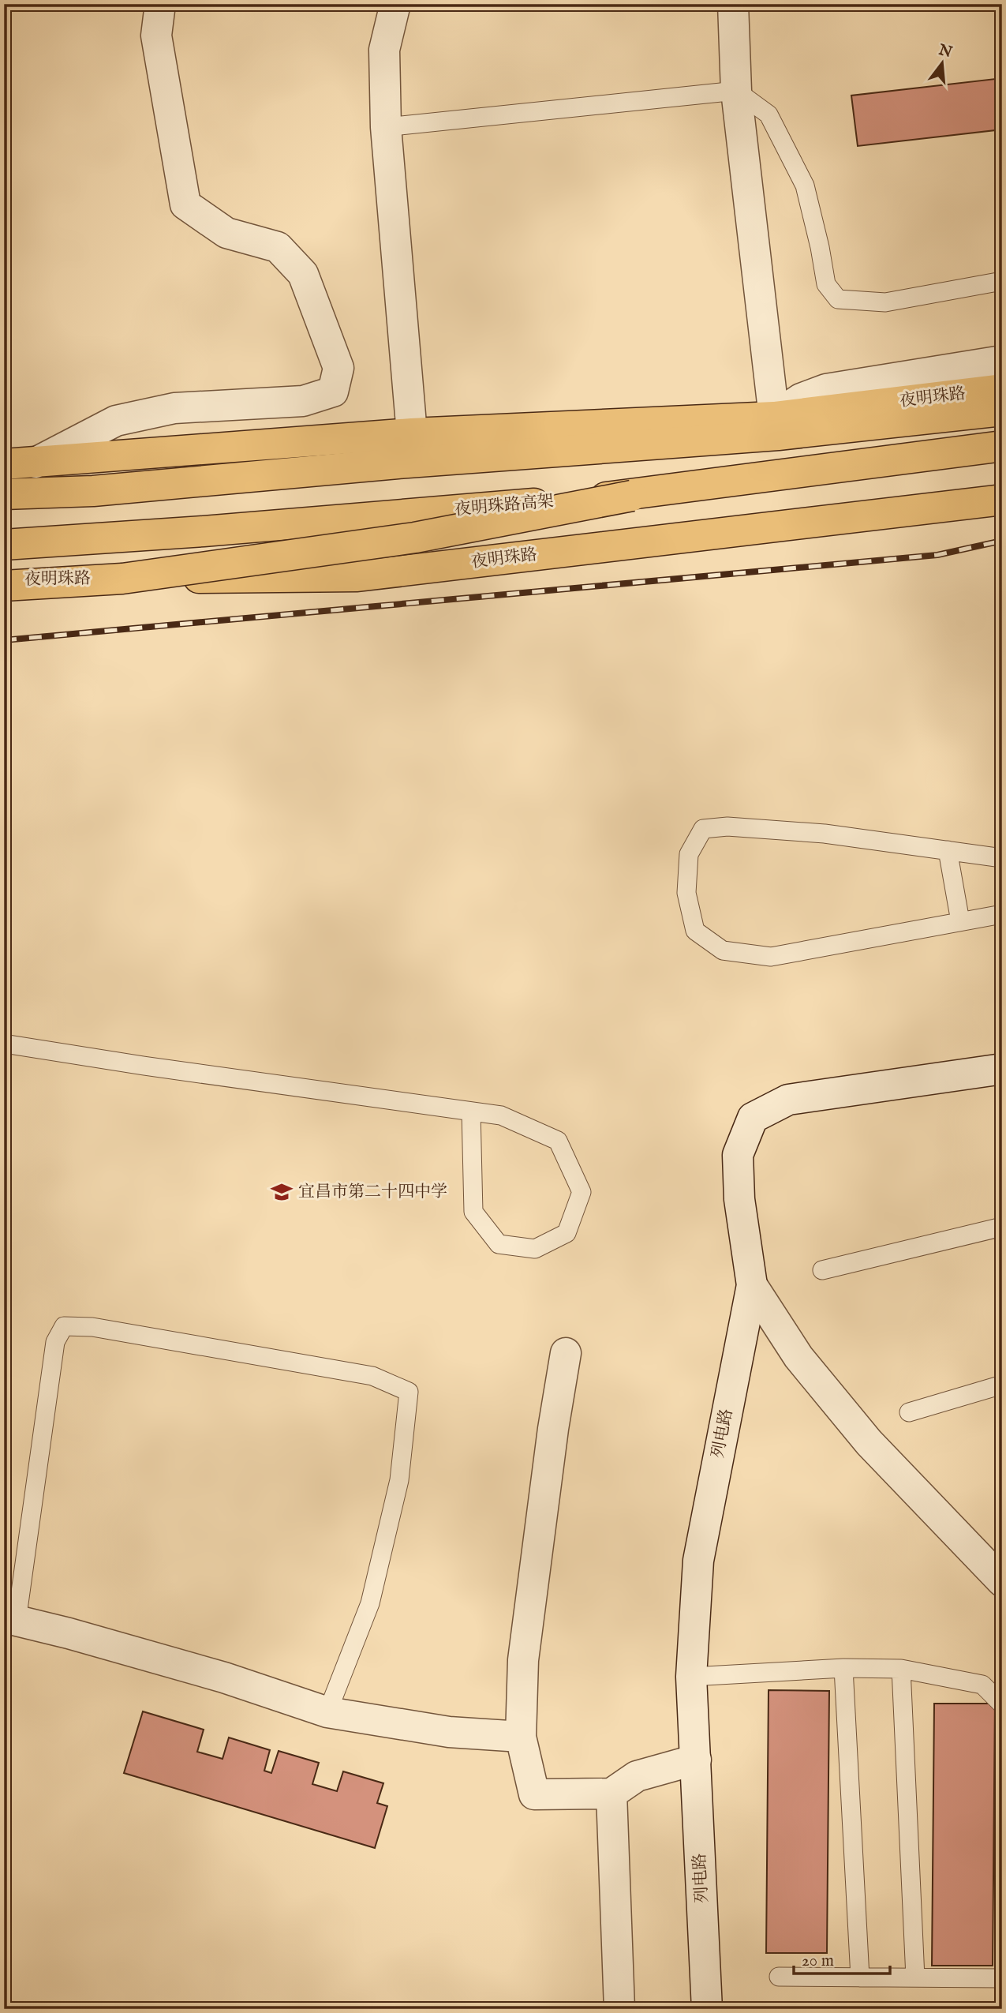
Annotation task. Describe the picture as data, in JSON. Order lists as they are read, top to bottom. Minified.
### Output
{"streets":{"main road":["夜明珠路","夜明珠路高架"],"street":["列电路"]},"places":{"school or university":["宜昌市第二十四中学"]},"scale_bar":"20 m","north":"top"}
